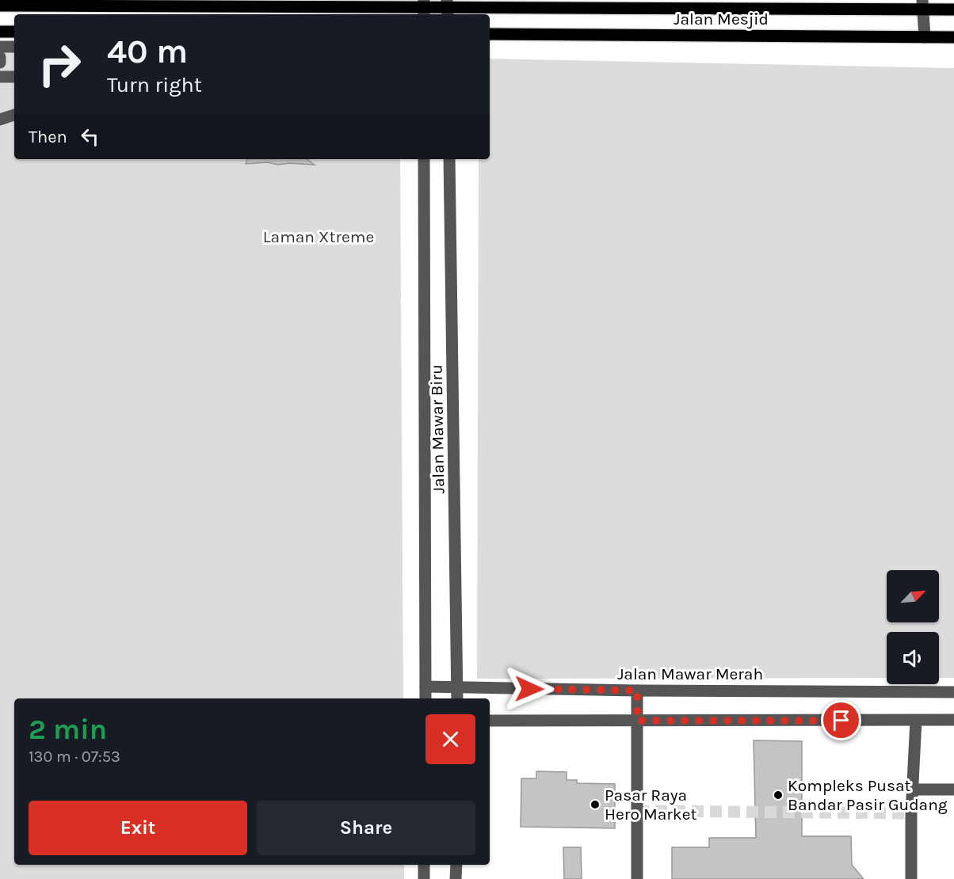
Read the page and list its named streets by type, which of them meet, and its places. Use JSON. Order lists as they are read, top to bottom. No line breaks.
{"streets":{"main road":["Jalan Mesjid"],"street":["Jalan Mawar Biru","Jalan Mawar Merah"]},"crossings":[["Jalan Mawar Biru","Jalan Mawar Merah"]],"parks":["Laman Xtreme"],"places":["Kompleks Pusat Bandar Pasir Gudang","Pasar Raya Hero Market"],"north":"top right","page":{"turn":["40 m","Turn right"],"then":"Then","heading":["2 min","130 m · 07:53"],"buttons":["Exit","Share"]}}
